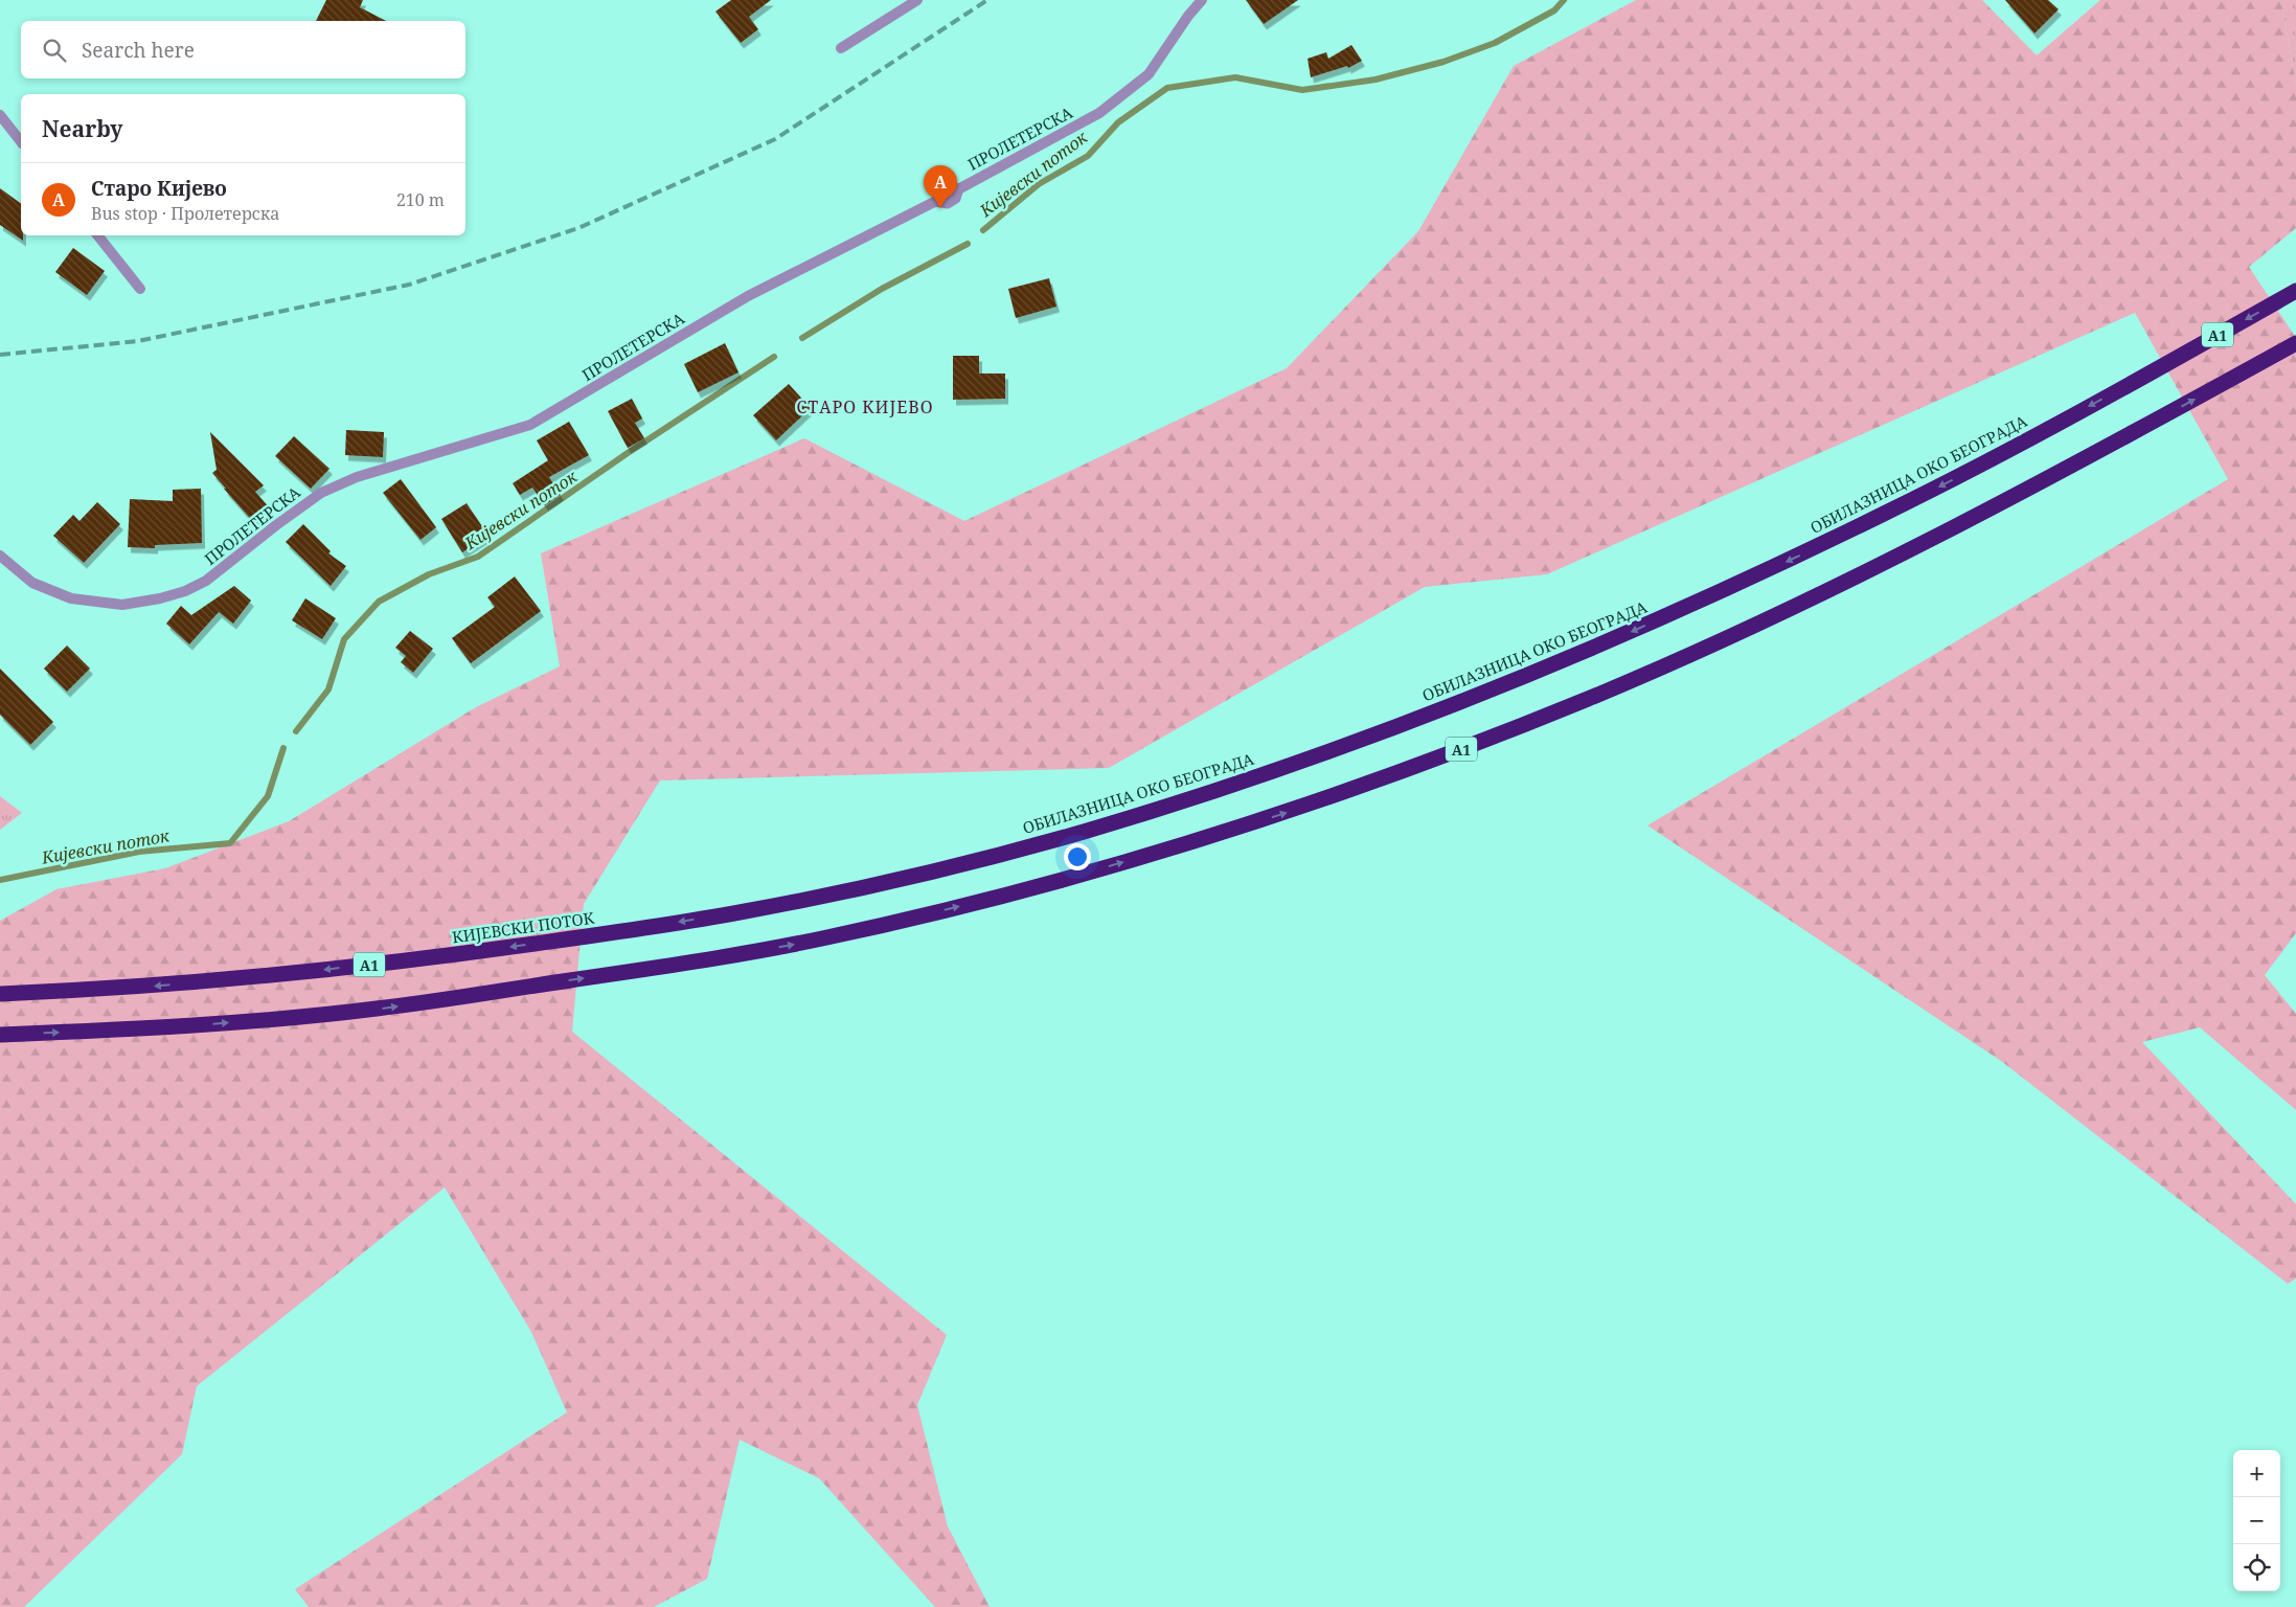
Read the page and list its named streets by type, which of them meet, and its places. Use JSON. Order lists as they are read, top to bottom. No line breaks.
{"streets":{"highway":["A1","ОБИЛАЗНИЦА ОКО БЕОГРАДА","КИЈЕВСКИ ПОТОК"],"street":["ПРОЛЕТЕРСКА"]},"crossings":[["ОБИЛАЗНИЦА ОКО БЕОГРАДА","КИЈЕВСКИ ПОТОК"]],"districts":["СТАРО КИЈЕВО"],"water":["Кијевски поток"],"page":{"search":"Search here","heading":"Nearby","list":[{"mark":"A","name":"Старо Кијево","note":"Bus stop · Пролетерска","value":"210 m"}],"pins":"A","map_buttons":["+","−"]}}
